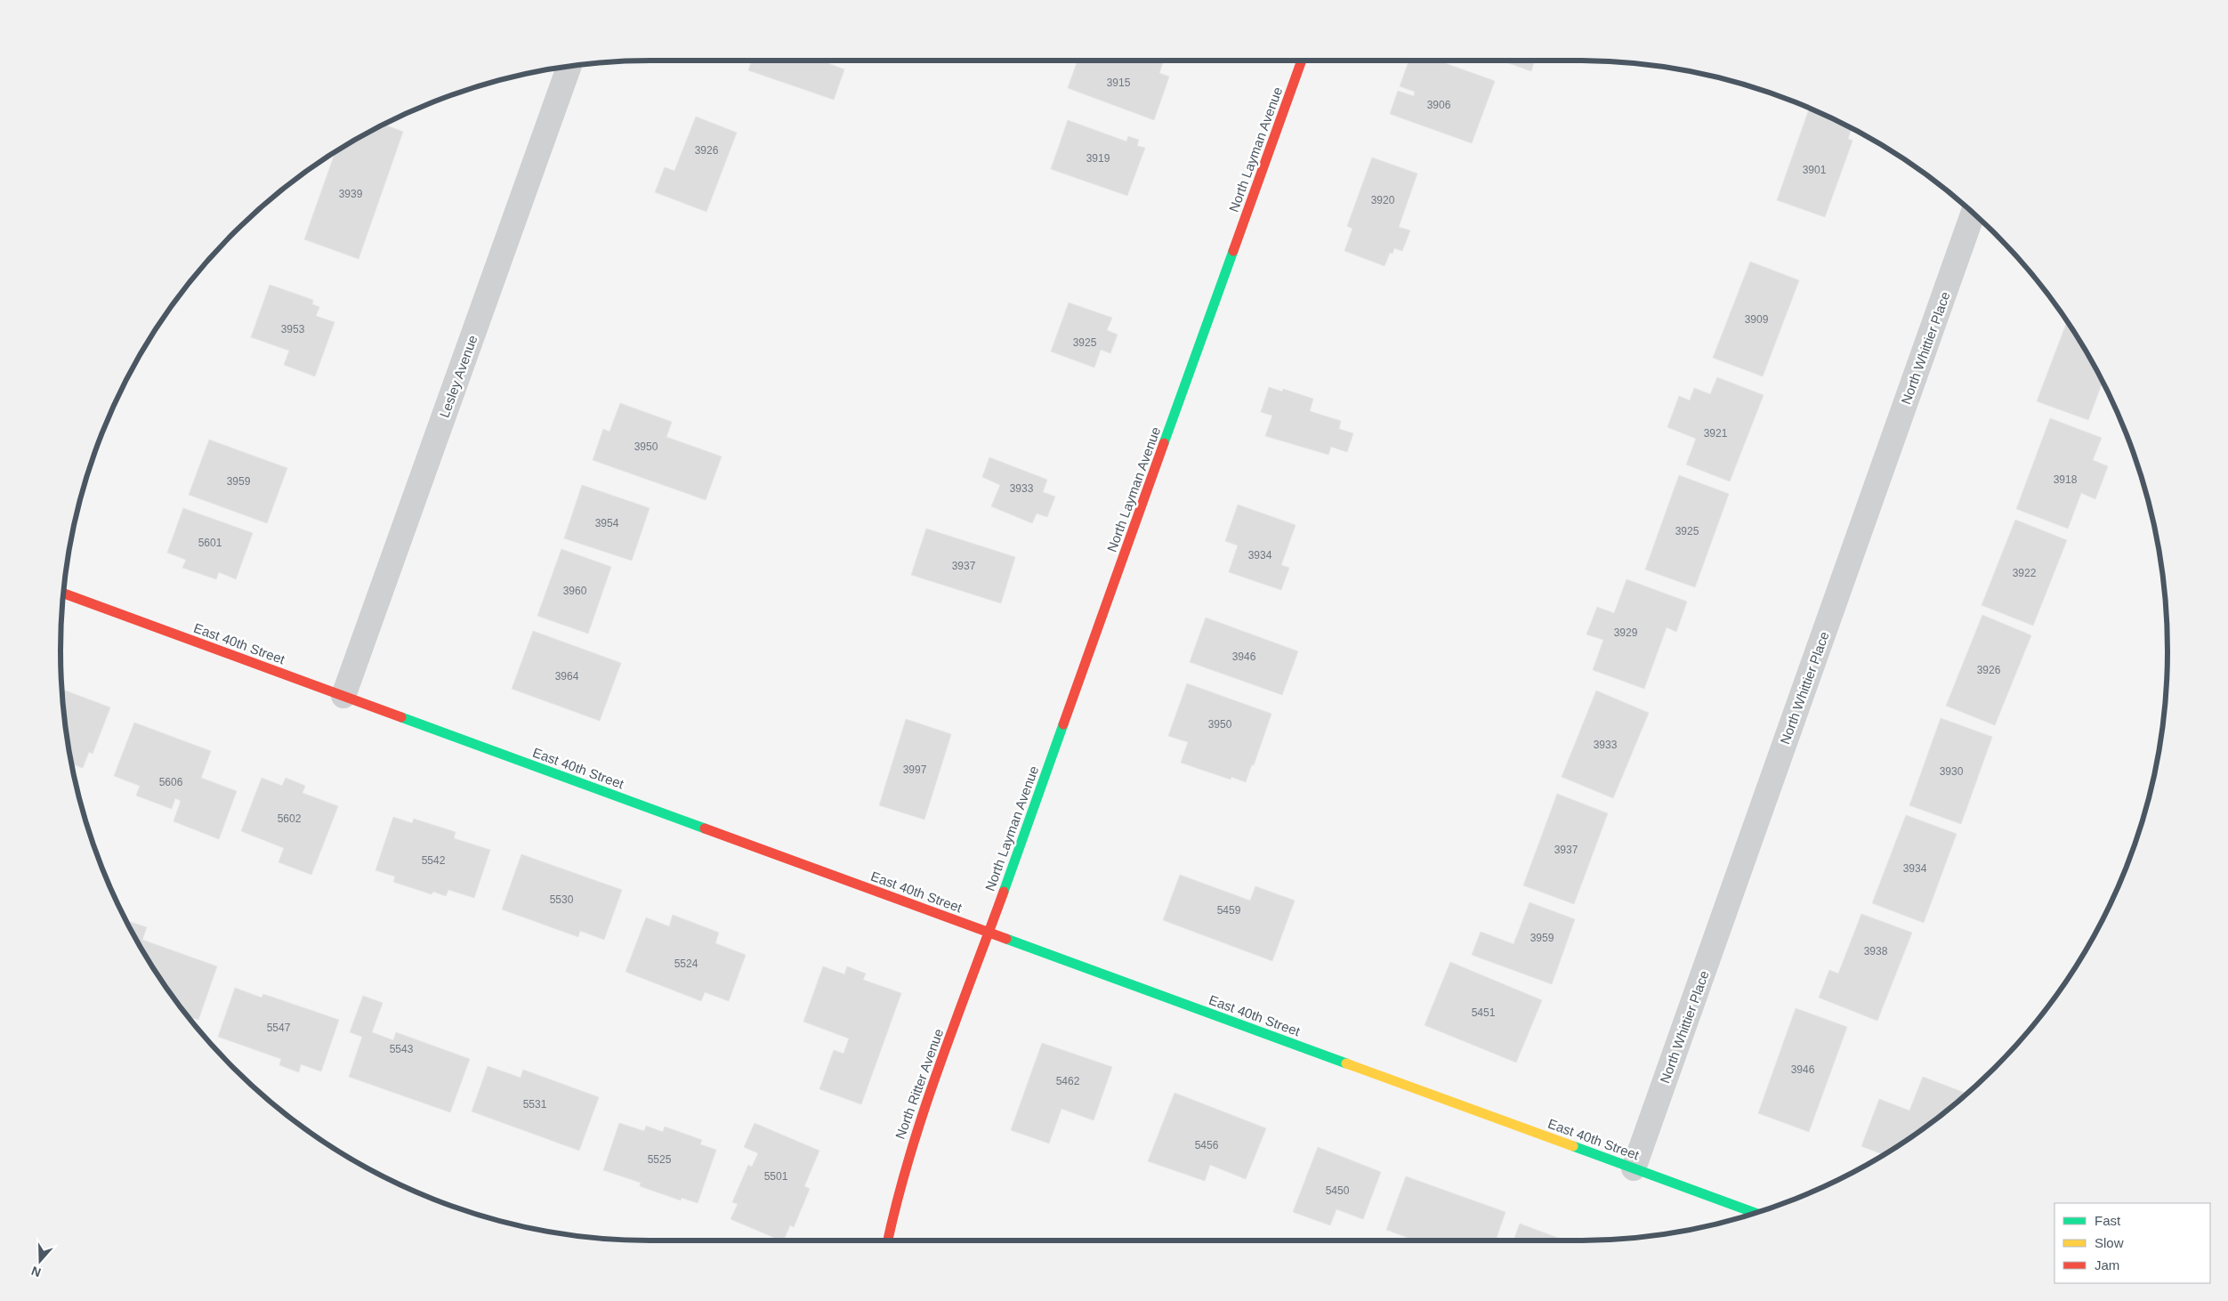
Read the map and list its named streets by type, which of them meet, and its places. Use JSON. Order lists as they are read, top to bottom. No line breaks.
{"streets":{"street":["North Layman Avenue","North Whittier Place","Lesley Avenue","East 40th Street","North Ritter Avenue"]},"crossings":[["North Layman Avenue","East 40th Street"],["North Layman Avenue","North Ritter Avenue"],["North Whittier Place","East 40th Street"],["Lesley Avenue","East 40th Street"],["East 40th Street","North Ritter Avenue"]],"house_numbers":["3915","3906","3926","3919","3901","3939","3920","3909","3953","3925","3921","3950","3918","3959","3933","3954","3925","5601","3934","3937","3922","3960","3929","3946","3926","3964","3950","3933","3997","3930","5606","5602","3937","5542","3934","5530","5459","3959","3938","5524","5451","5547","5543","3946","5462","5531","5456","5525","5501","5450"],"legend":["Fast","Slow","Jam"],"north":"bottom"}
